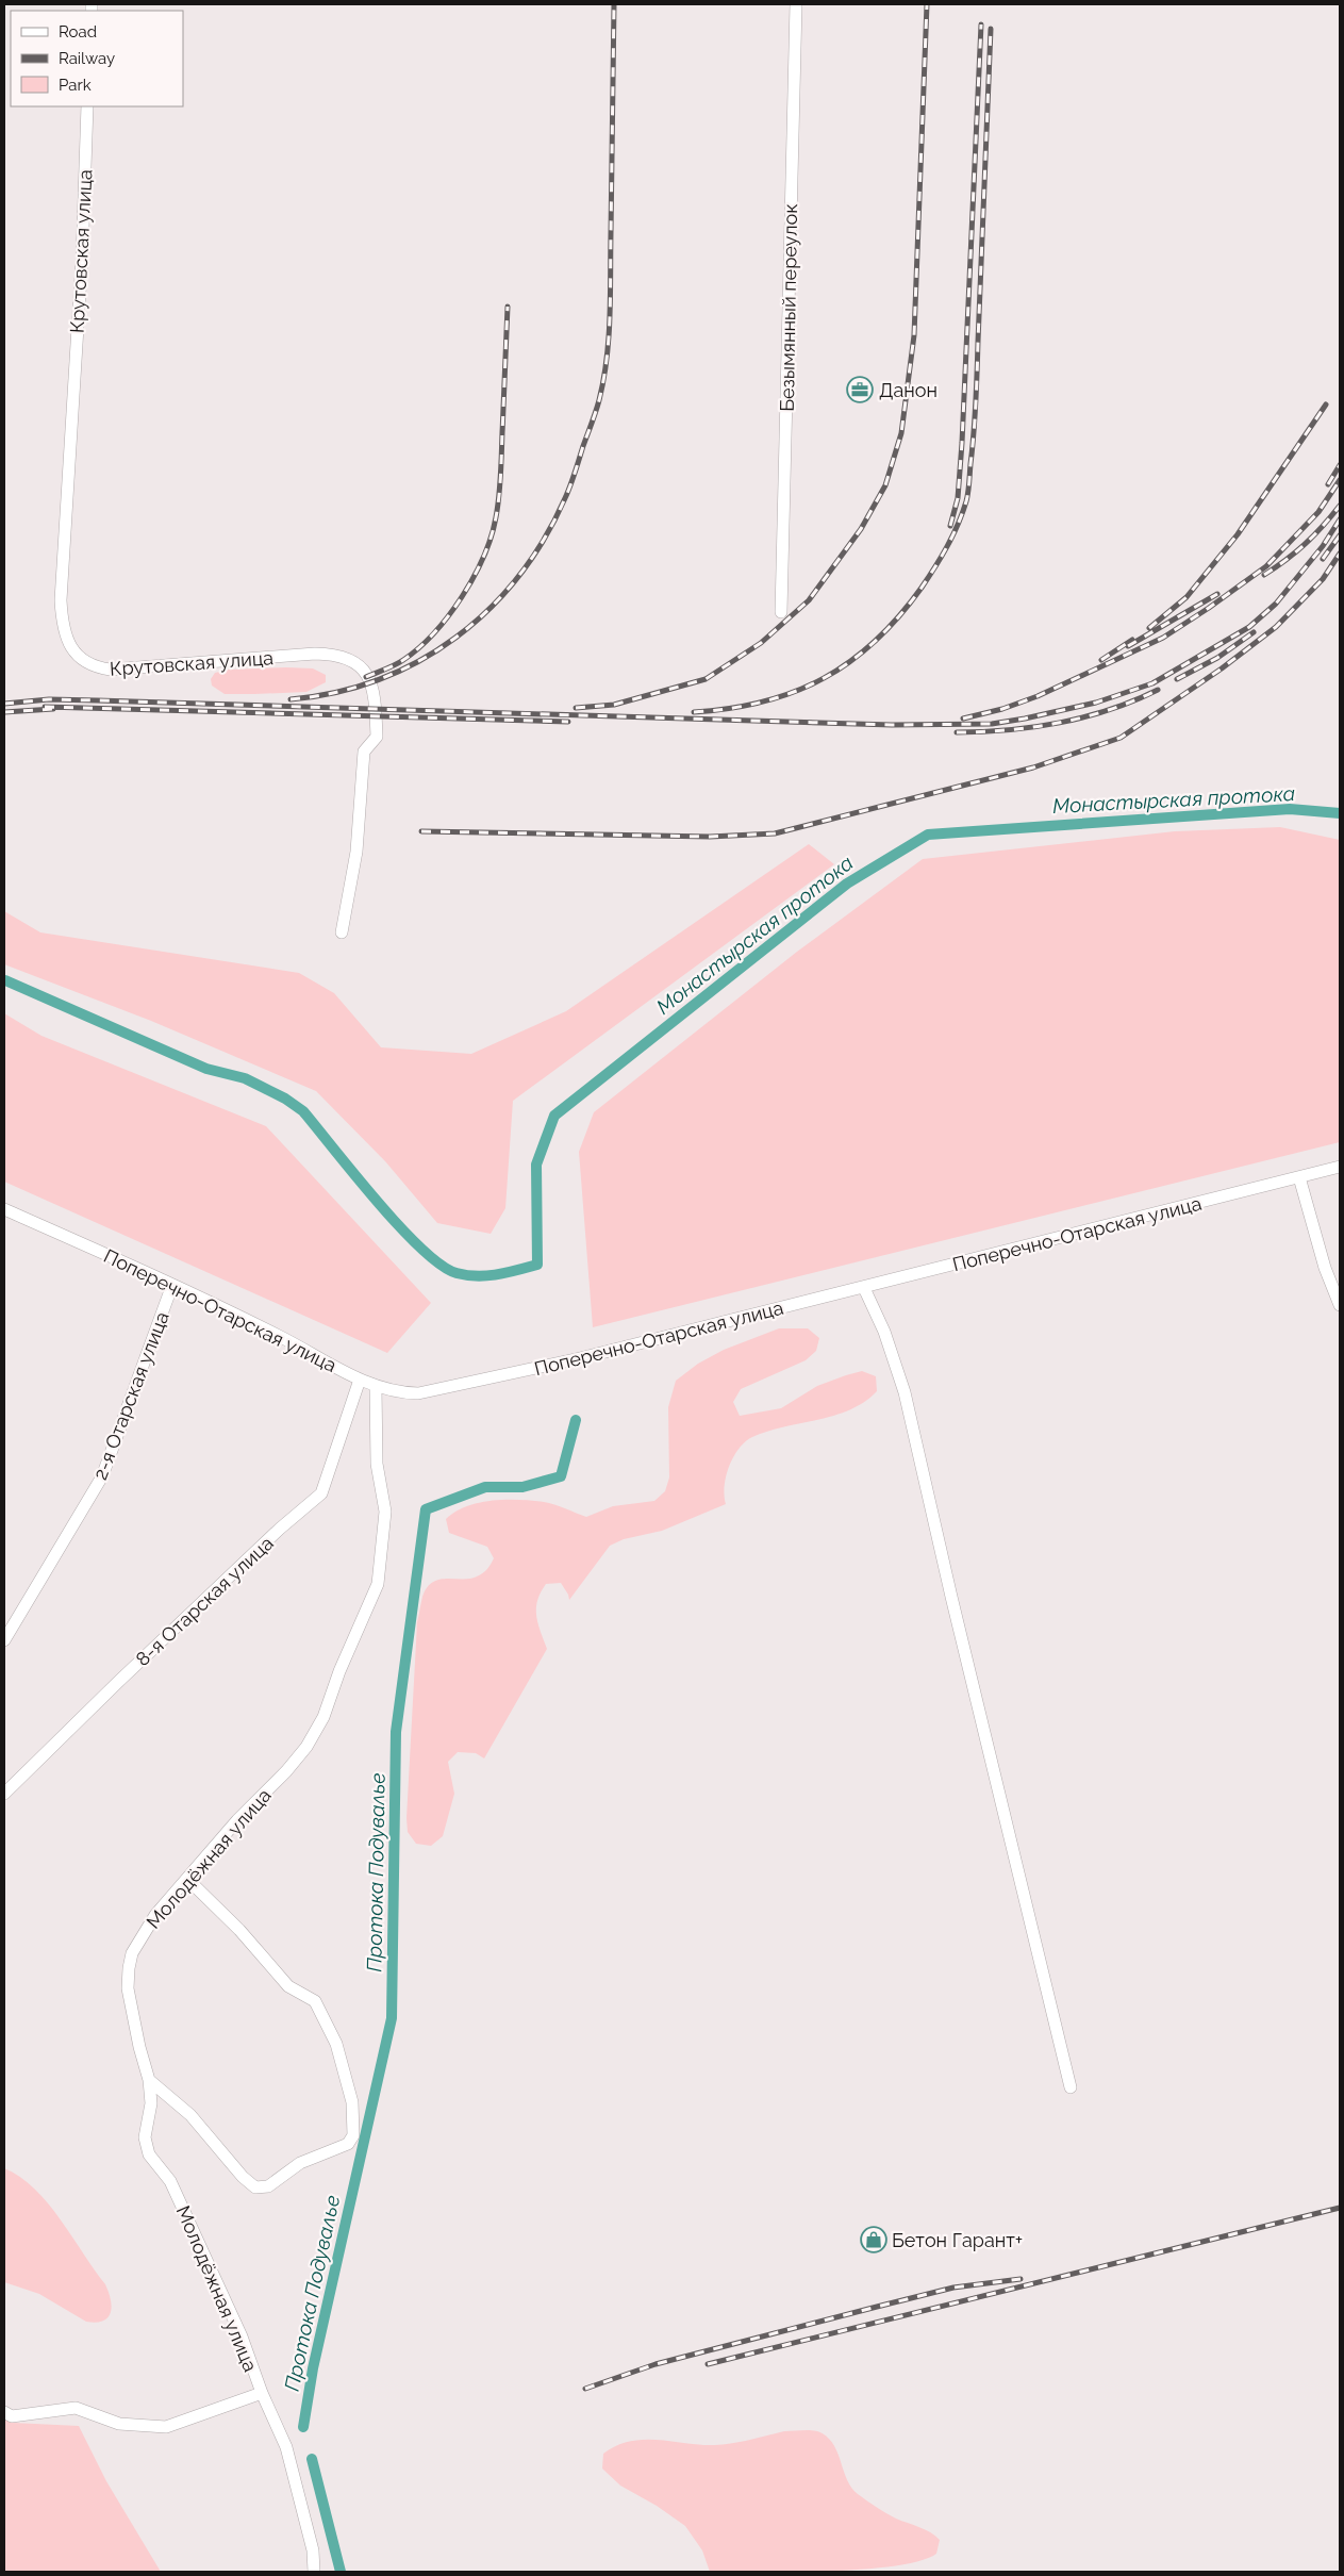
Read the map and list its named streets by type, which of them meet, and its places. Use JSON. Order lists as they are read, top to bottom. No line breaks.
{"streets":{"street":["Крутовская улица","Безымянный переулок","Поперечно-Отарская улица","2-я Отарская улица","8-я Отарская улица","Молодёжная улица"]},"crossings":[["Поперечно-Отарская улица","2-я Отарская улица"],["Поперечно-Отарская улица","8-я Отарская улица"],["Поперечно-Отарская улица","Молодёжная улица"]],"water":["Монастырская протока","Протока Подувалье"],"places":{"office":["Данон"],"shop":["Бетон Гарант+"]},"legend":["Road","Railway","Park"]}
